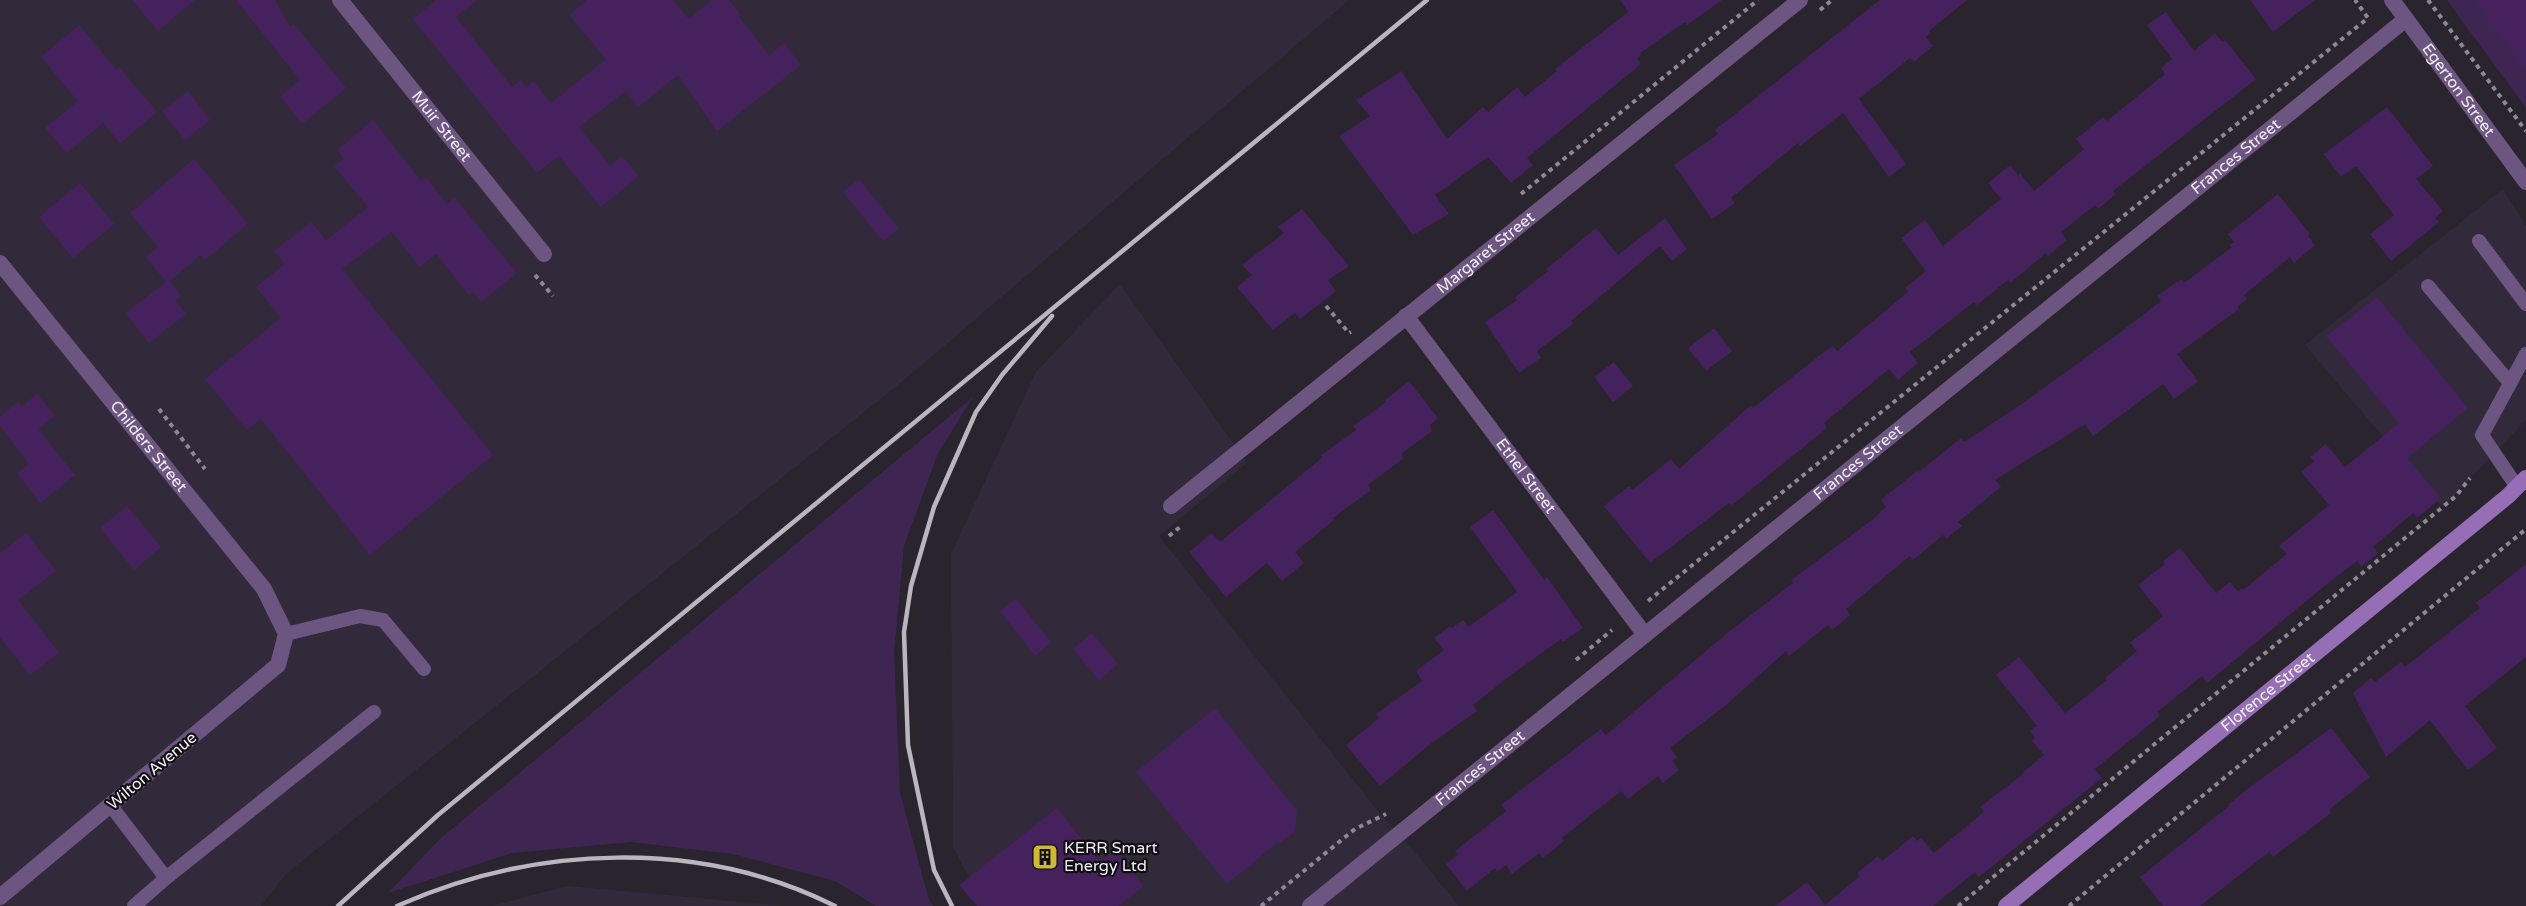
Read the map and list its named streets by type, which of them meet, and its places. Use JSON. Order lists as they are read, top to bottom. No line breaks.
{"streets":{"main road":["Florence Street"],"street":["Egerton Street","Muir Street","Frances Street","Margaret Street","Childers Street","Ethel Street","Wilton Avenue"]},"crossings":[["Egerton Street","Frances Street"],["Frances Street","Ethel Street"],["Margaret Street","Ethel Street"],["Childers Street","Wilton Avenue"]],"places":{"building":["KERR Smart Energy Ltd"]}}
